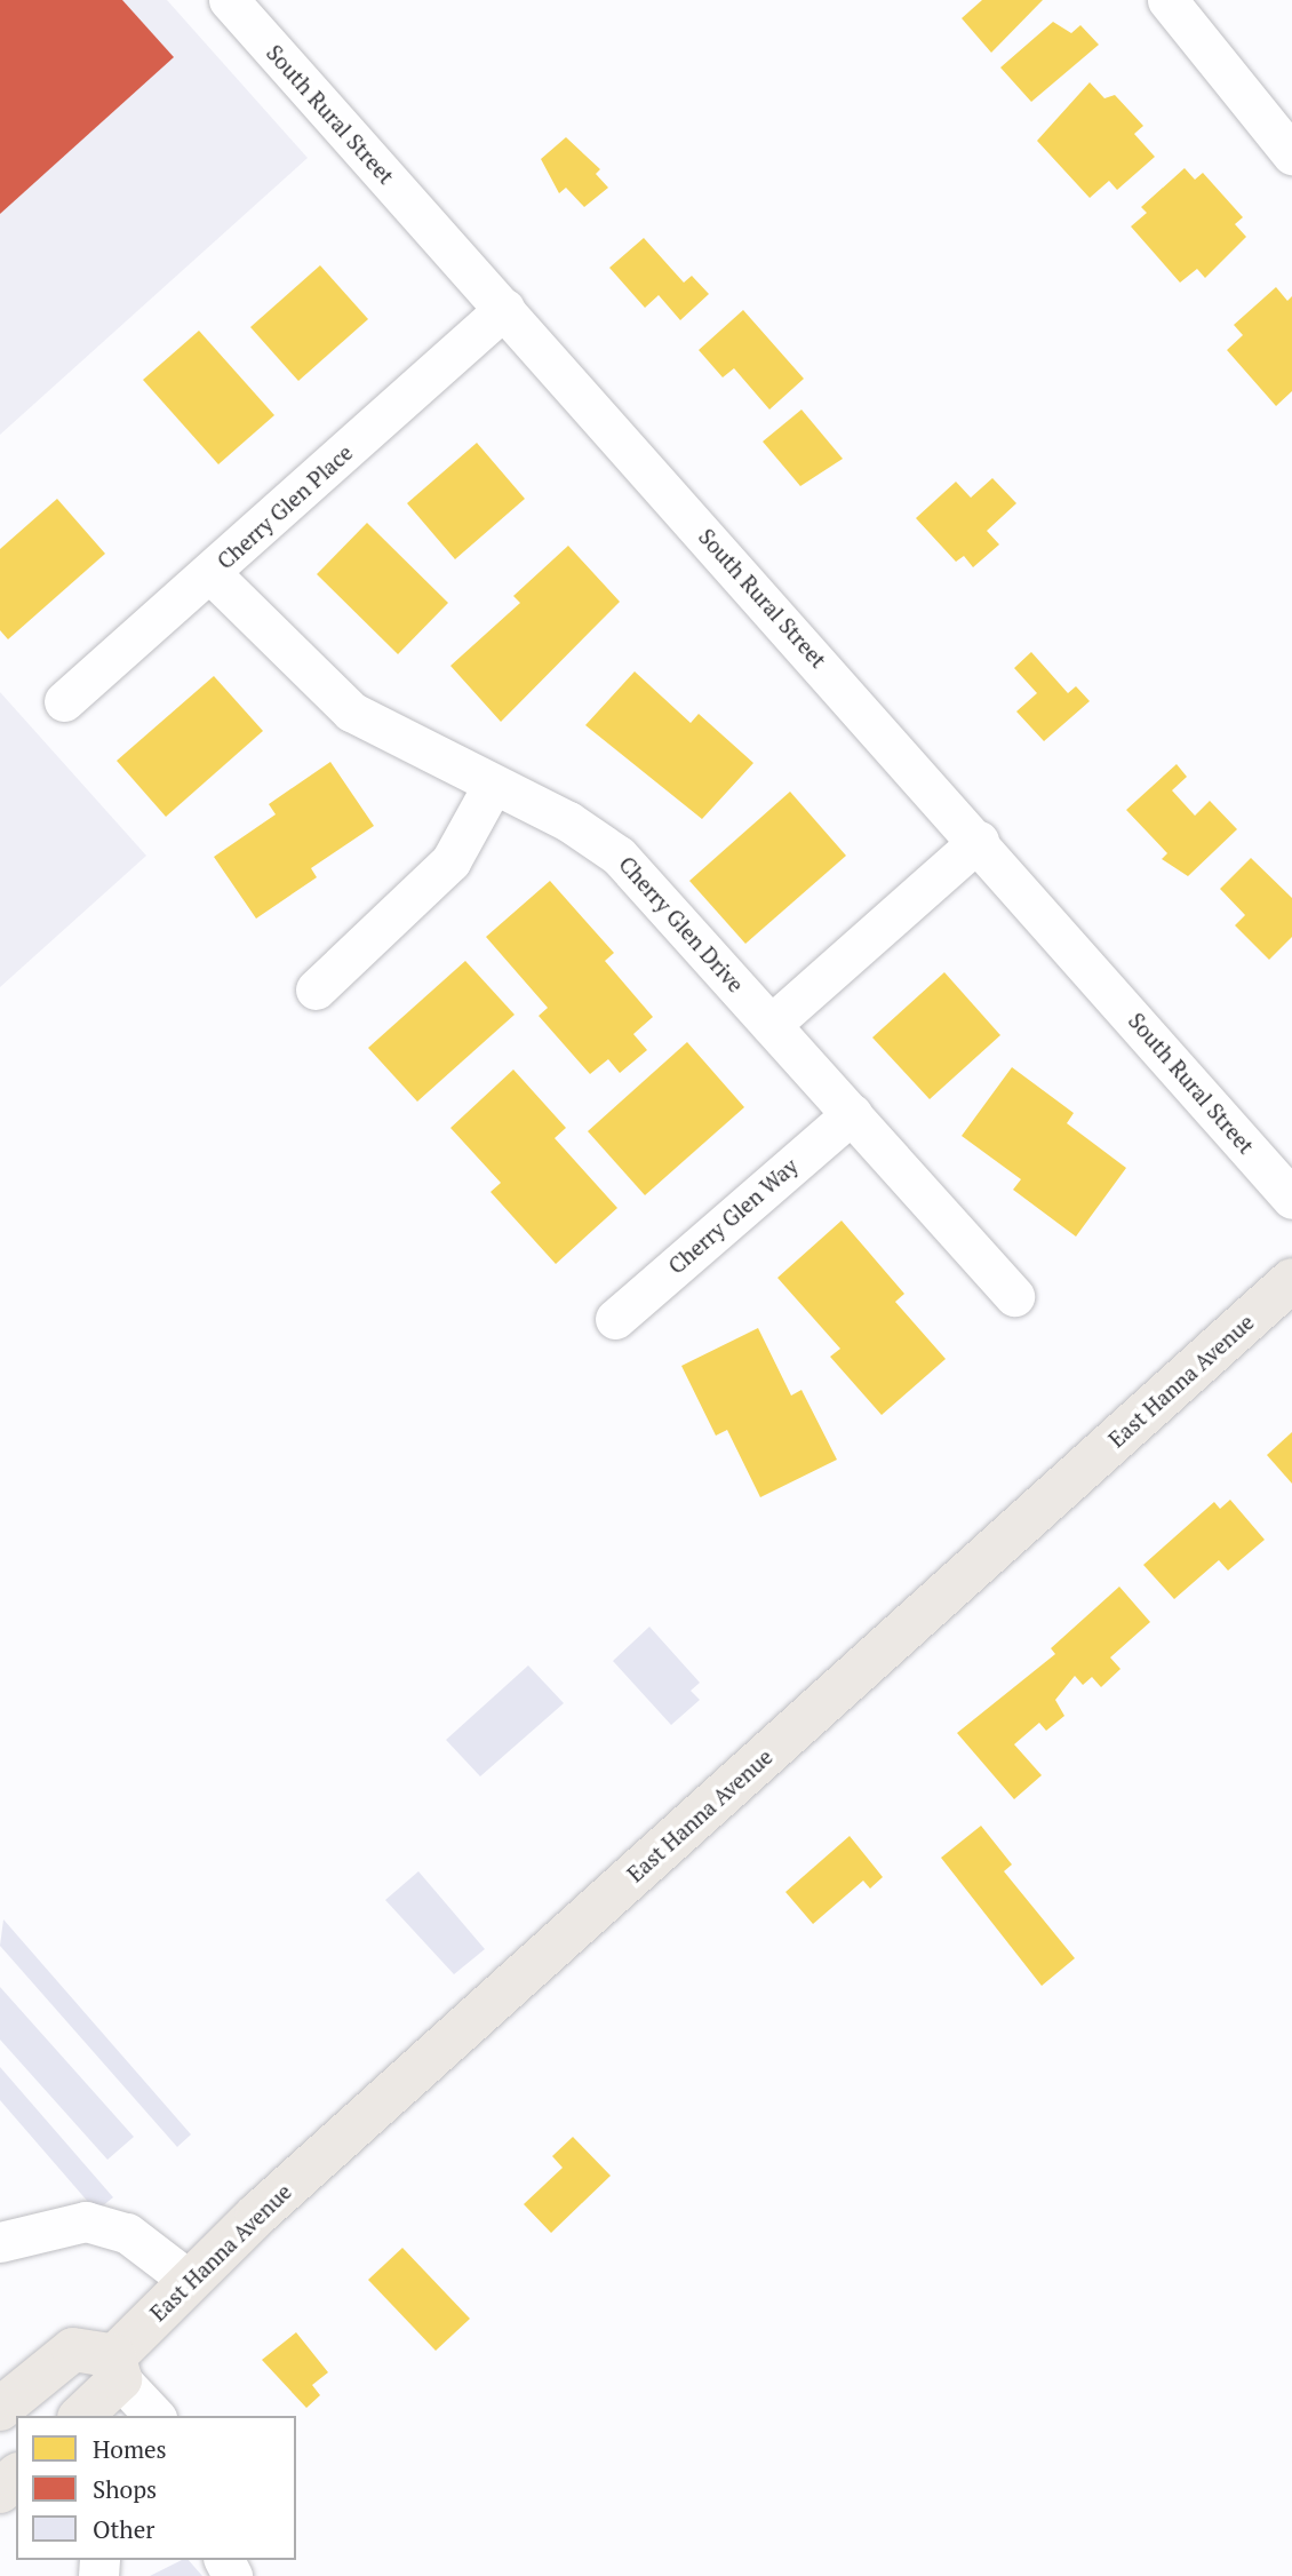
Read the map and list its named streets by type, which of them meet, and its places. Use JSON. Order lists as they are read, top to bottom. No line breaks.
{"streets":{"main road":["East Hanna Avenue"],"street":["South Rural Street","Cherry Glen Place","Cherry Glen Drive","Cherry Glen Way"]},"crossings":[["South Rural Street","Cherry Glen Place"],["Cherry Glen Place","Cherry Glen Drive"],["Cherry Glen Drive","Cherry Glen Way"]],"legend":["Homes","Shops","Other"]}
